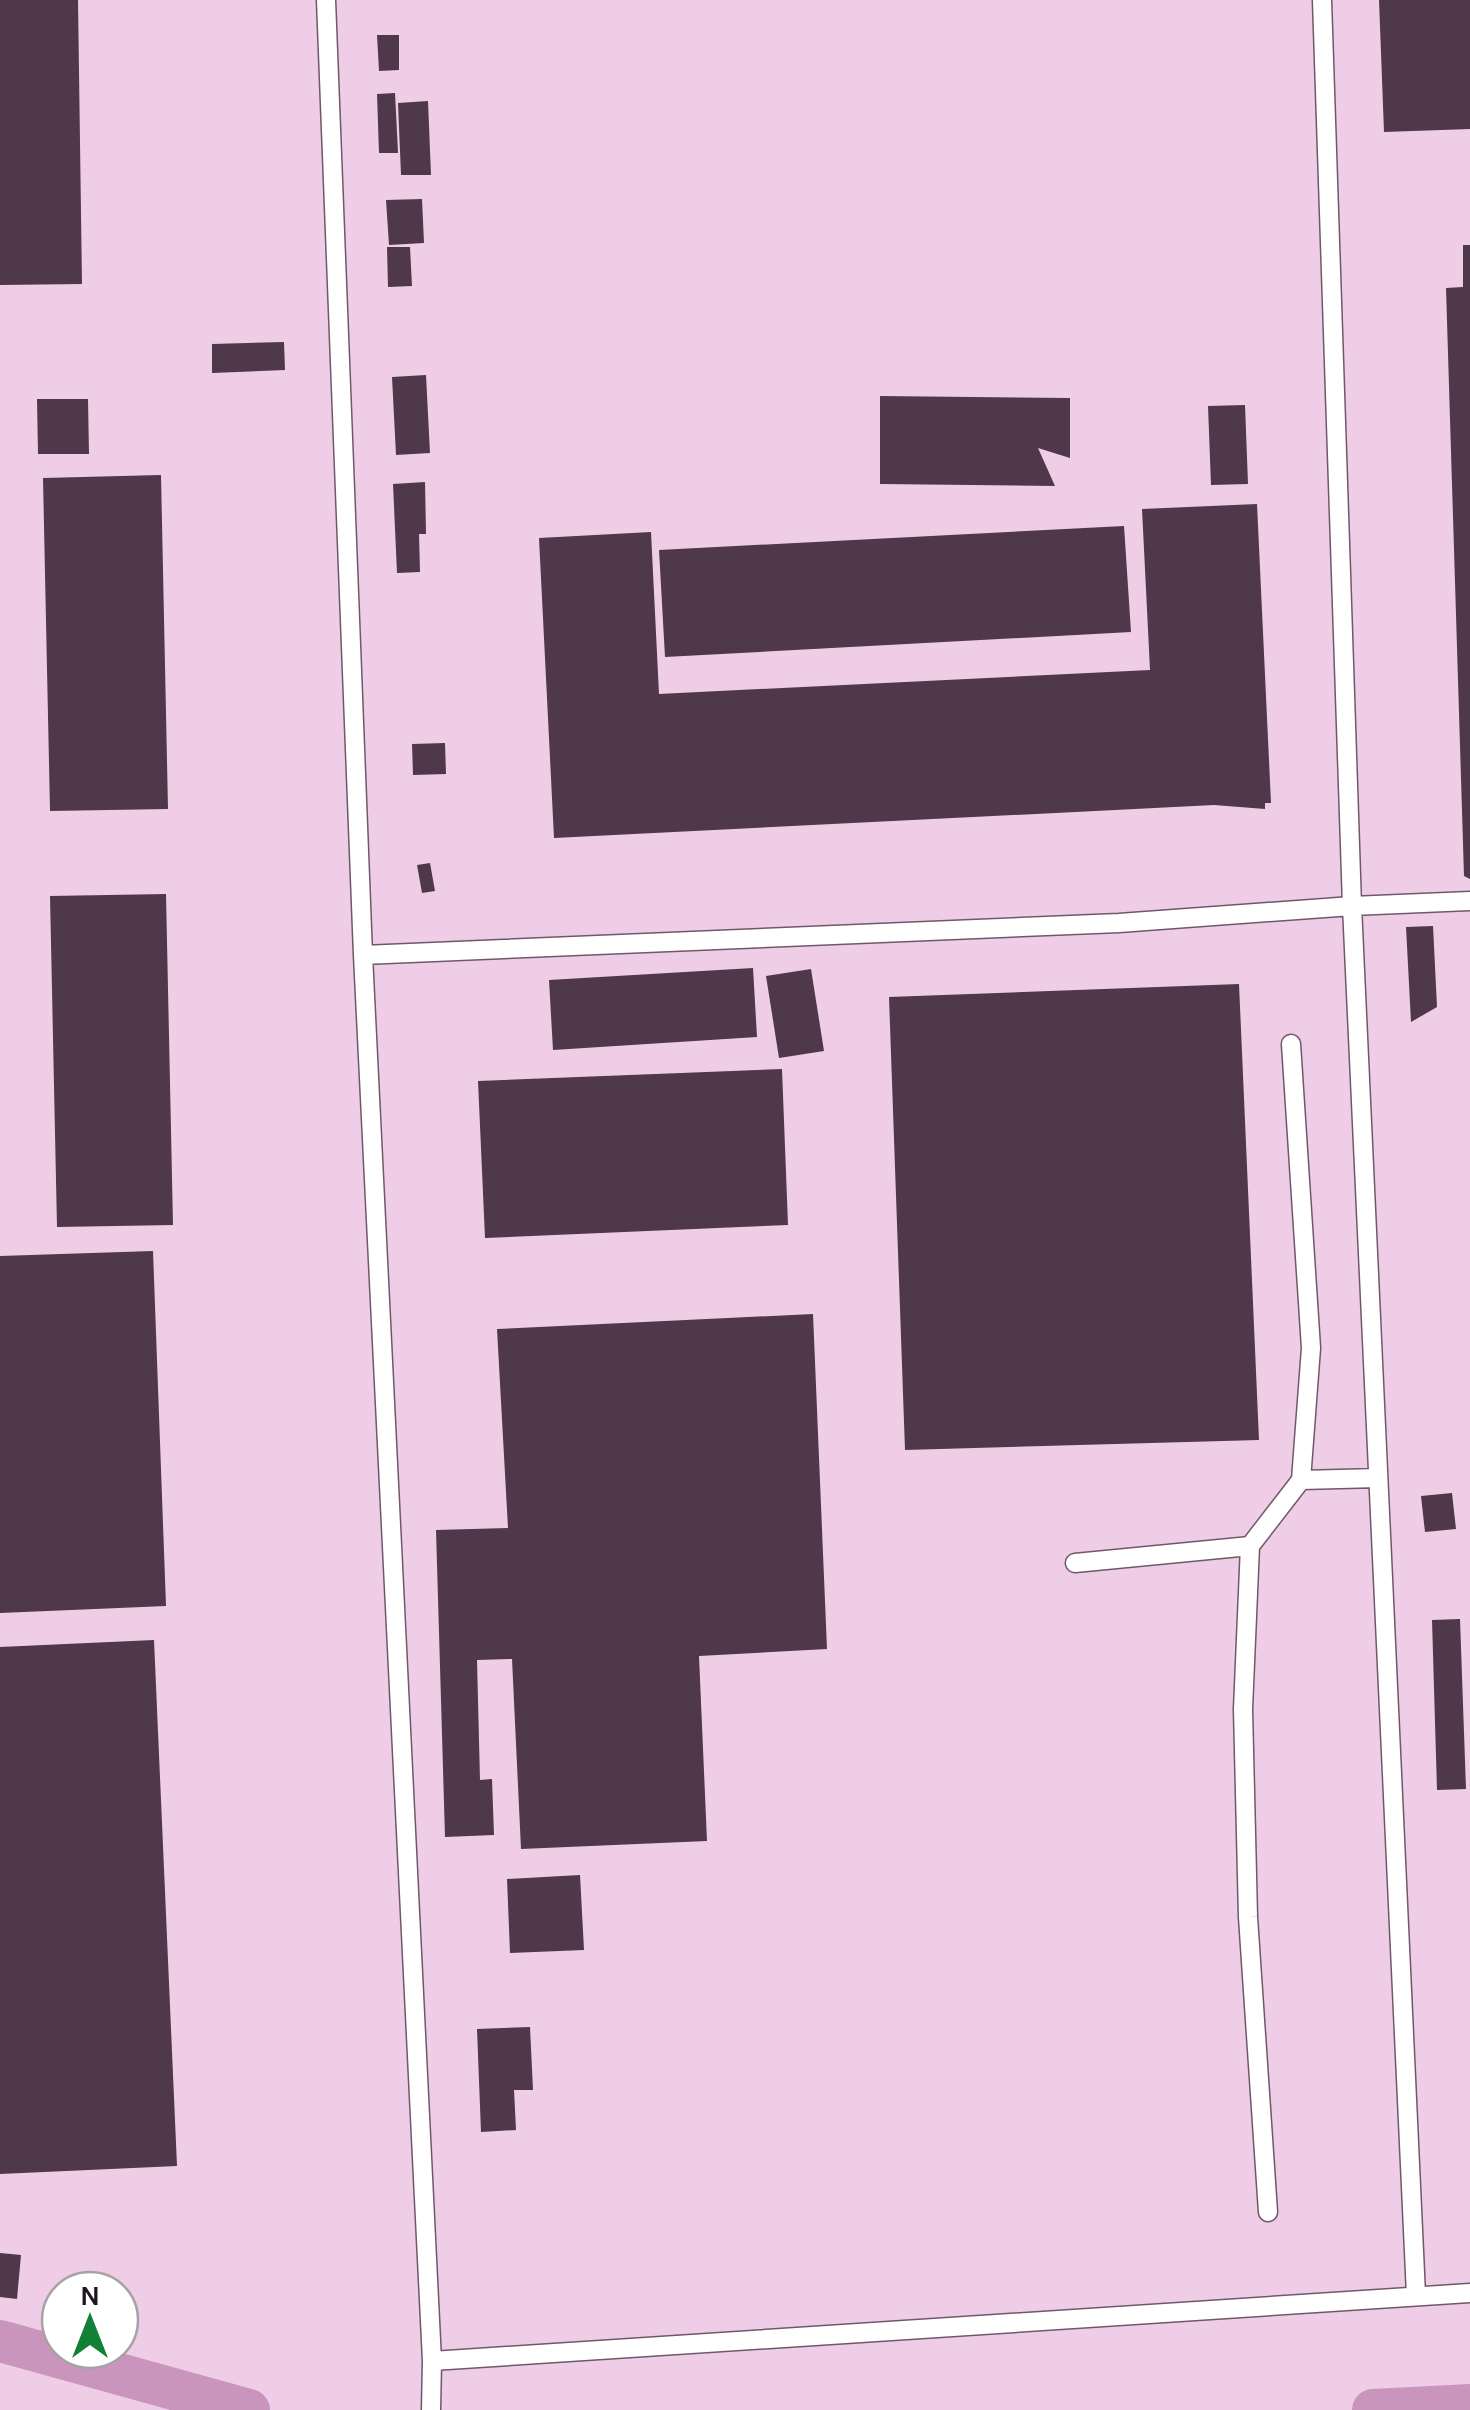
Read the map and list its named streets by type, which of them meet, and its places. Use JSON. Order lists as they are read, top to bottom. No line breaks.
{"north":"top"}
